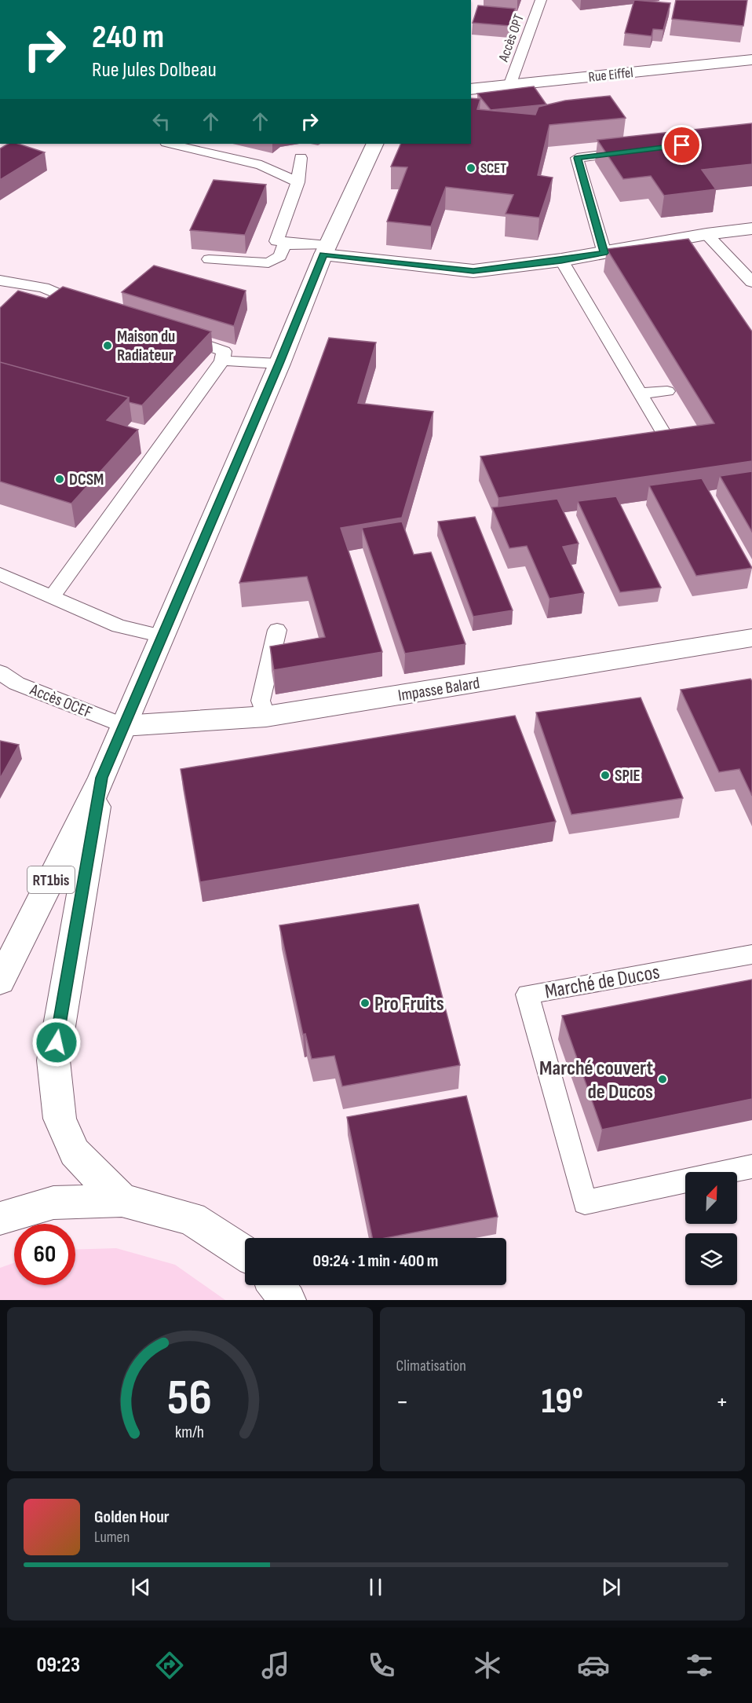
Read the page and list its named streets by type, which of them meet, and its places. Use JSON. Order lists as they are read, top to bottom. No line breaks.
{"streets":{"main road":["Rue Eiffel","Impasse Balard","RT1bis"],"lane":["Accès OPT","Accès OCEF","Marché de Ducos"]},"crossings":[["Accès OPT","Rue Eiffel"],["Impasse Balard","Accès OCEF"],["Impasse Balard","RT1bis"],["Accès OCEF","RT1bis"]],"places":["SCET","Maison du Radiateur","DCSM","SPIE","Pro Fruits","Marché couvert de Ducos"],"north":"top right","page":{"turn":["240 m","Rue Jules Dolbeau"],"limit":"60","trip":"09:24 · 1 min · 400 m","tile":"Climatisation","heat":["−","19°","+"],"song":["Golden Hour","Lumen"],"tabs":"09:23","gauge":["56","km/h"]}}
